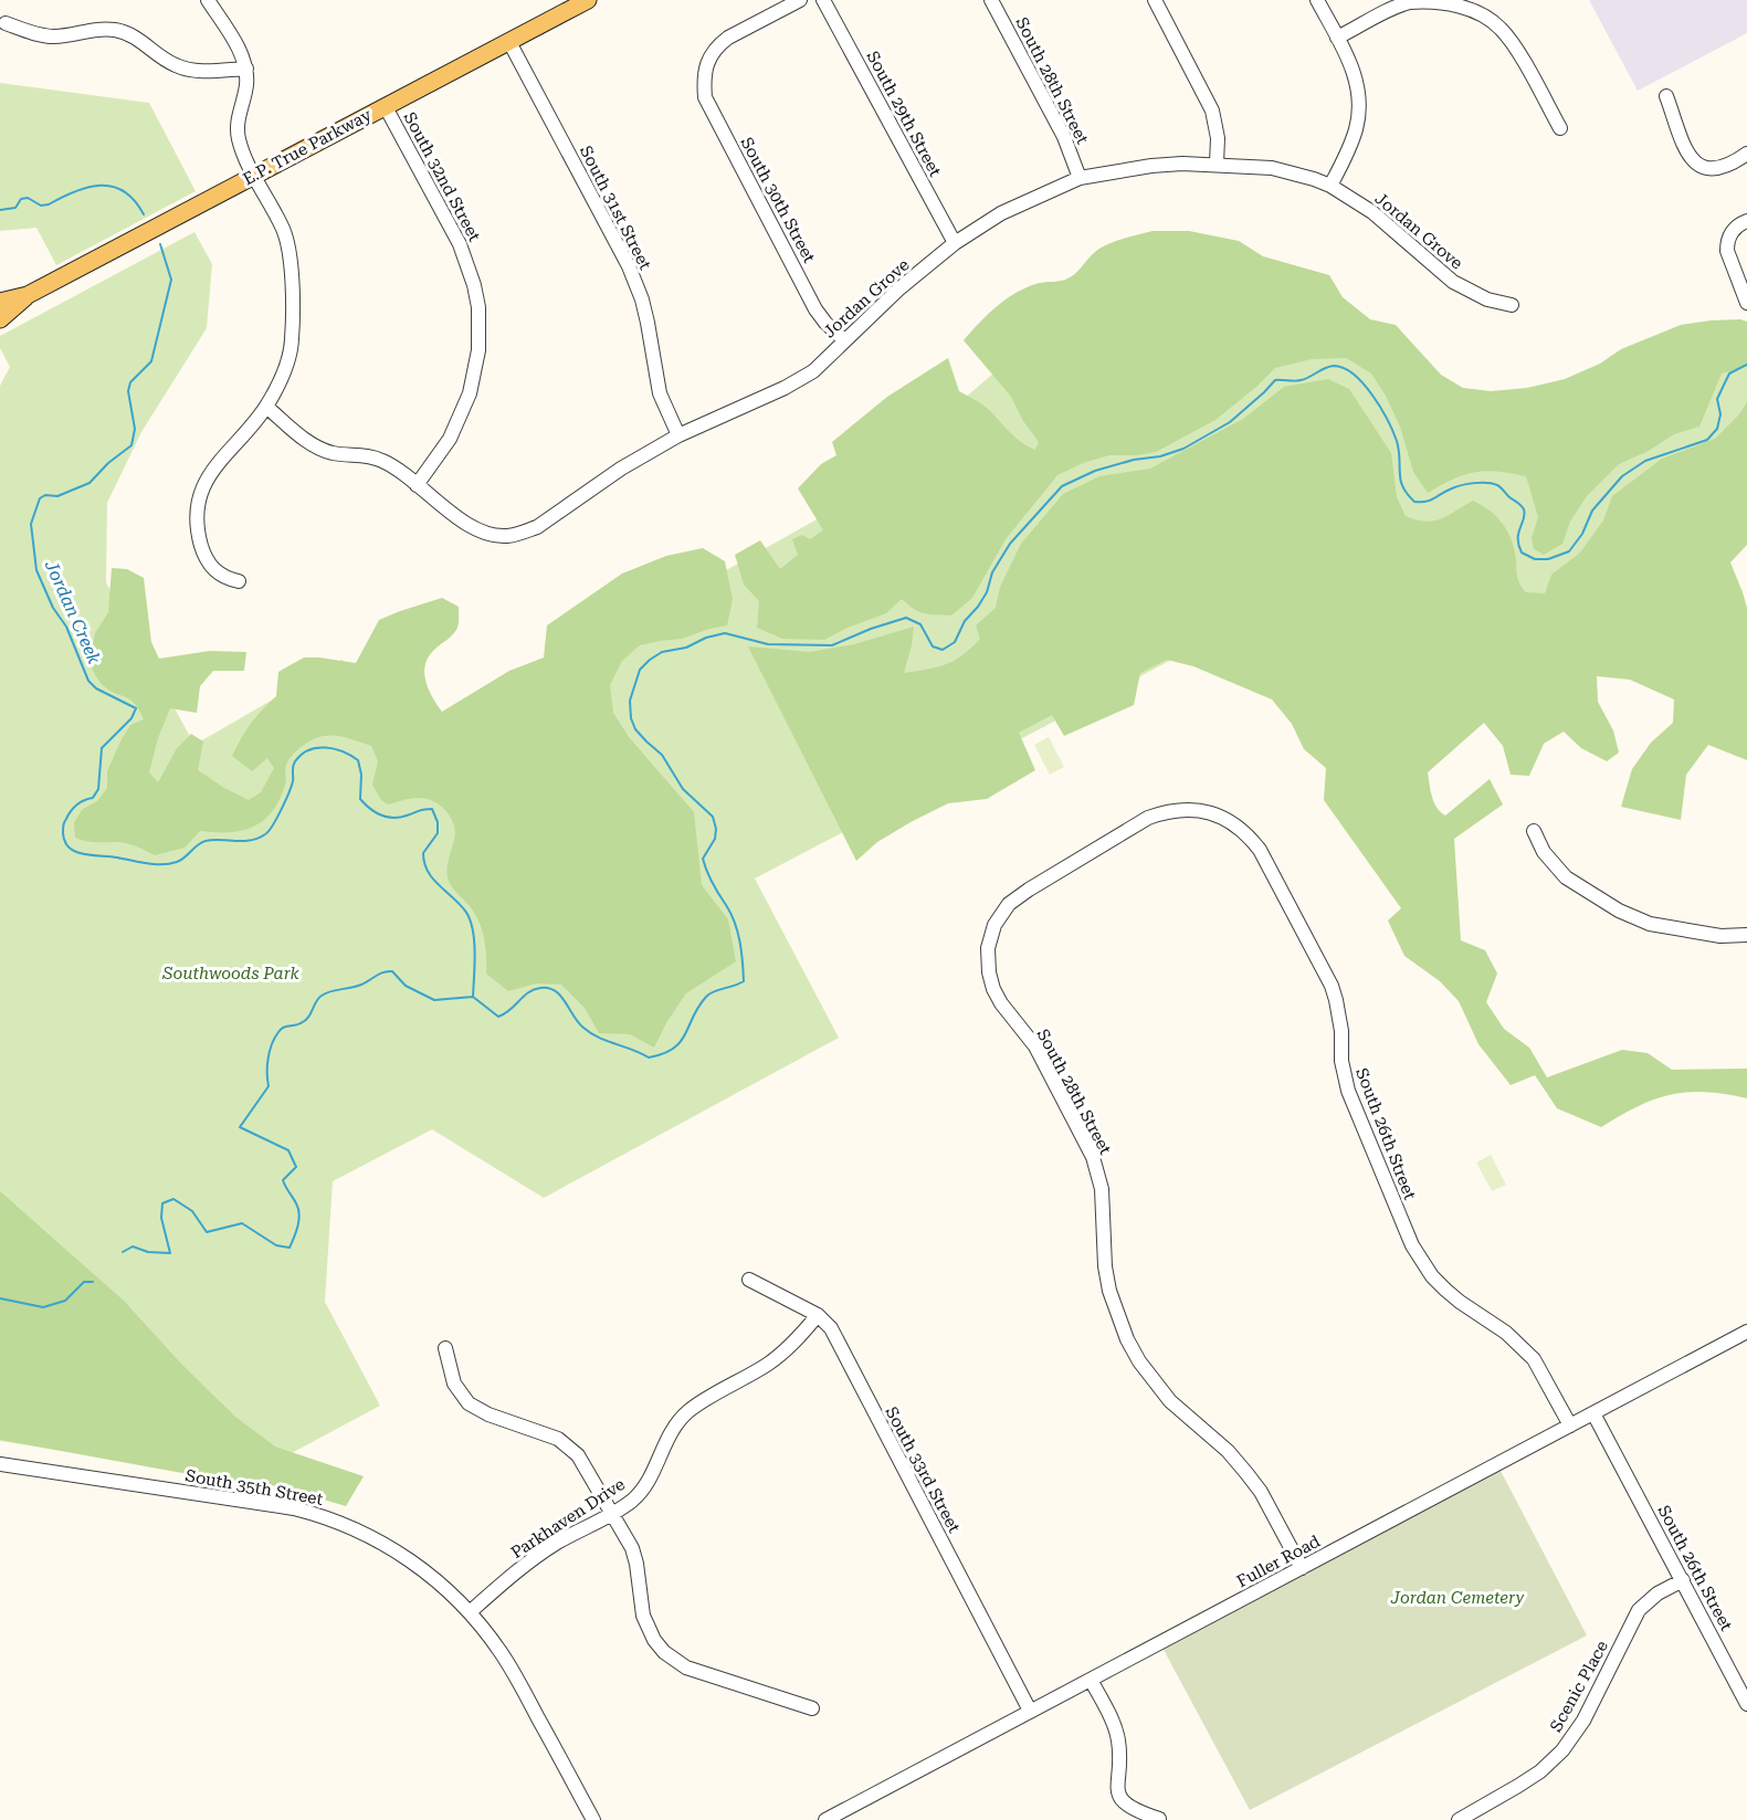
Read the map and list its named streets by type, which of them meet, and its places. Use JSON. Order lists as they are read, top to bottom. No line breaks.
{"streets":{"main road":["E.P. True Parkway"],"street":["South 28th Street","South 29th Street","South 32nd Street","South 30th Street","South 31st Street","Jordan Grove","South 26th Street","South 33rd Street","South 35th Street","Parkhaven Drive","Fuller Road","Scenic Place"]},"crossings":[["South 28th Street","Jordan Grove"],["South 28th Street","South 26th Street"],["South 28th Street","Fuller Road"],["South 29th Street","Jordan Grove"],["E.P. True Parkway","South 32nd Street"],["E.P. True Parkway","South 31st Street"],["South 32nd Street","Jordan Grove"],["South 30th Street","Jordan Grove"],["South 31st Street","Jordan Grove"],["South 26th Street","Fuller Road"],["South 26th Street","Scenic Place"],["South 33rd Street","Parkhaven Drive"],["South 33rd Street","Fuller Road"],["South 35th Street","Parkhaven Drive"]],"water":["Jordan Creek"],"parks":["Southwoods Park","Jordan Cemetery"]}
